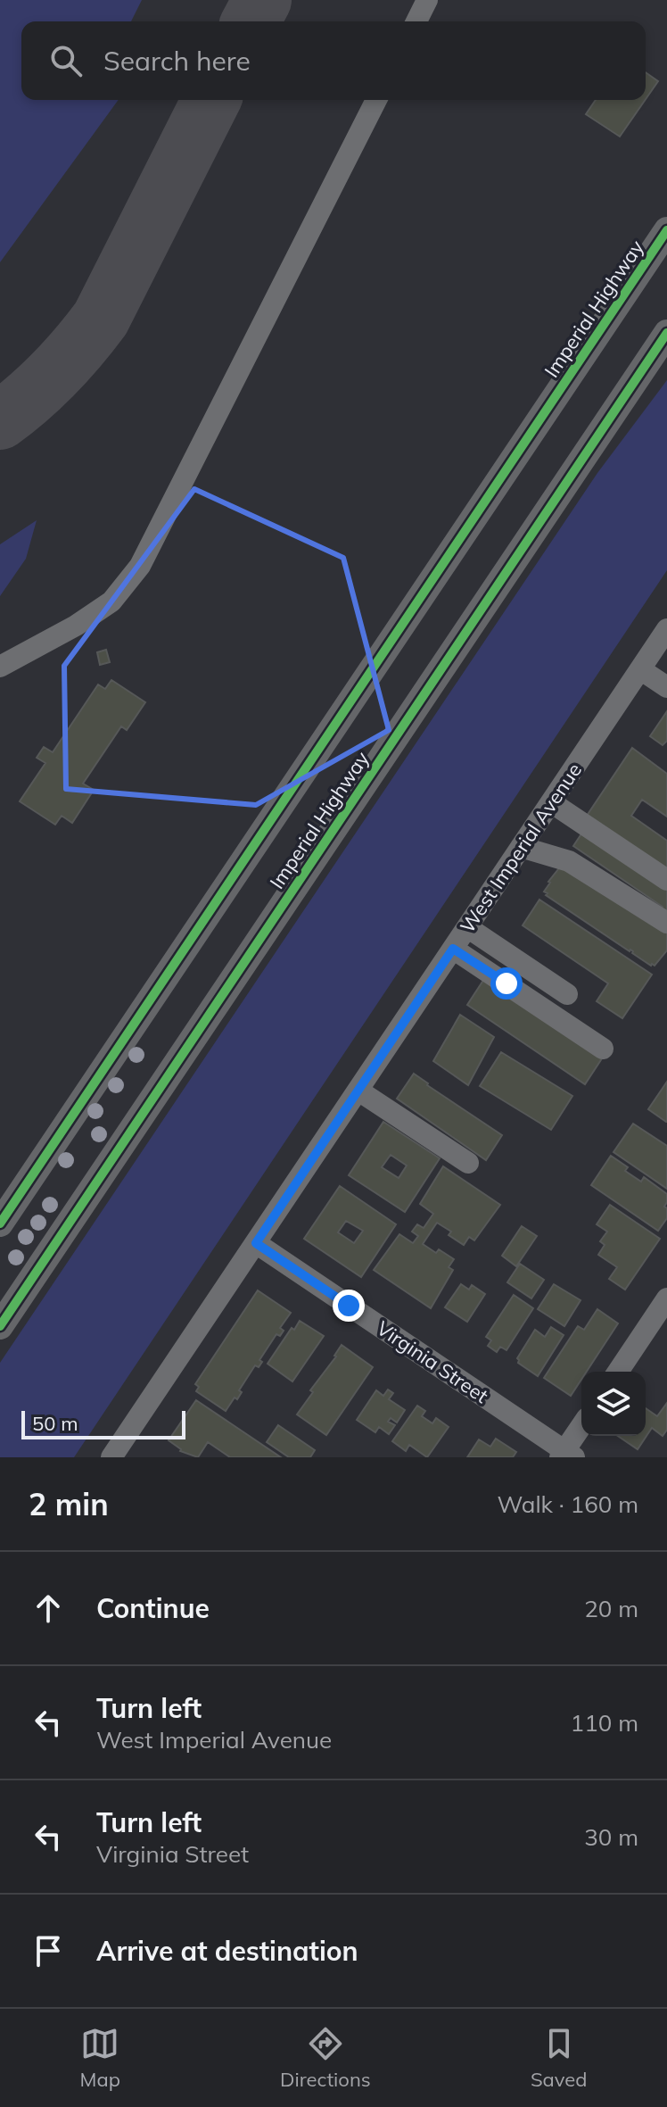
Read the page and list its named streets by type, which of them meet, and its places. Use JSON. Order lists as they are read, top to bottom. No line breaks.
{"streets":{"main road":["Imperial Highway"],"street":["West Imperial Avenue","Virginia Street"]},"crossings":[["West Imperial Avenue","Virginia Street"]],"scale_bar":"50 m","page":{"search":"Search here","scale":"50 m","heading":["2 min","Walk · 160 m"],"list":[["Continue","20 m"],["Turn left","West Imperial Avenue","110 m"],["Turn left","Virginia Street","30 m"],"Arrive at destination"],"nav":["Map","Directions","Saved"]}}
